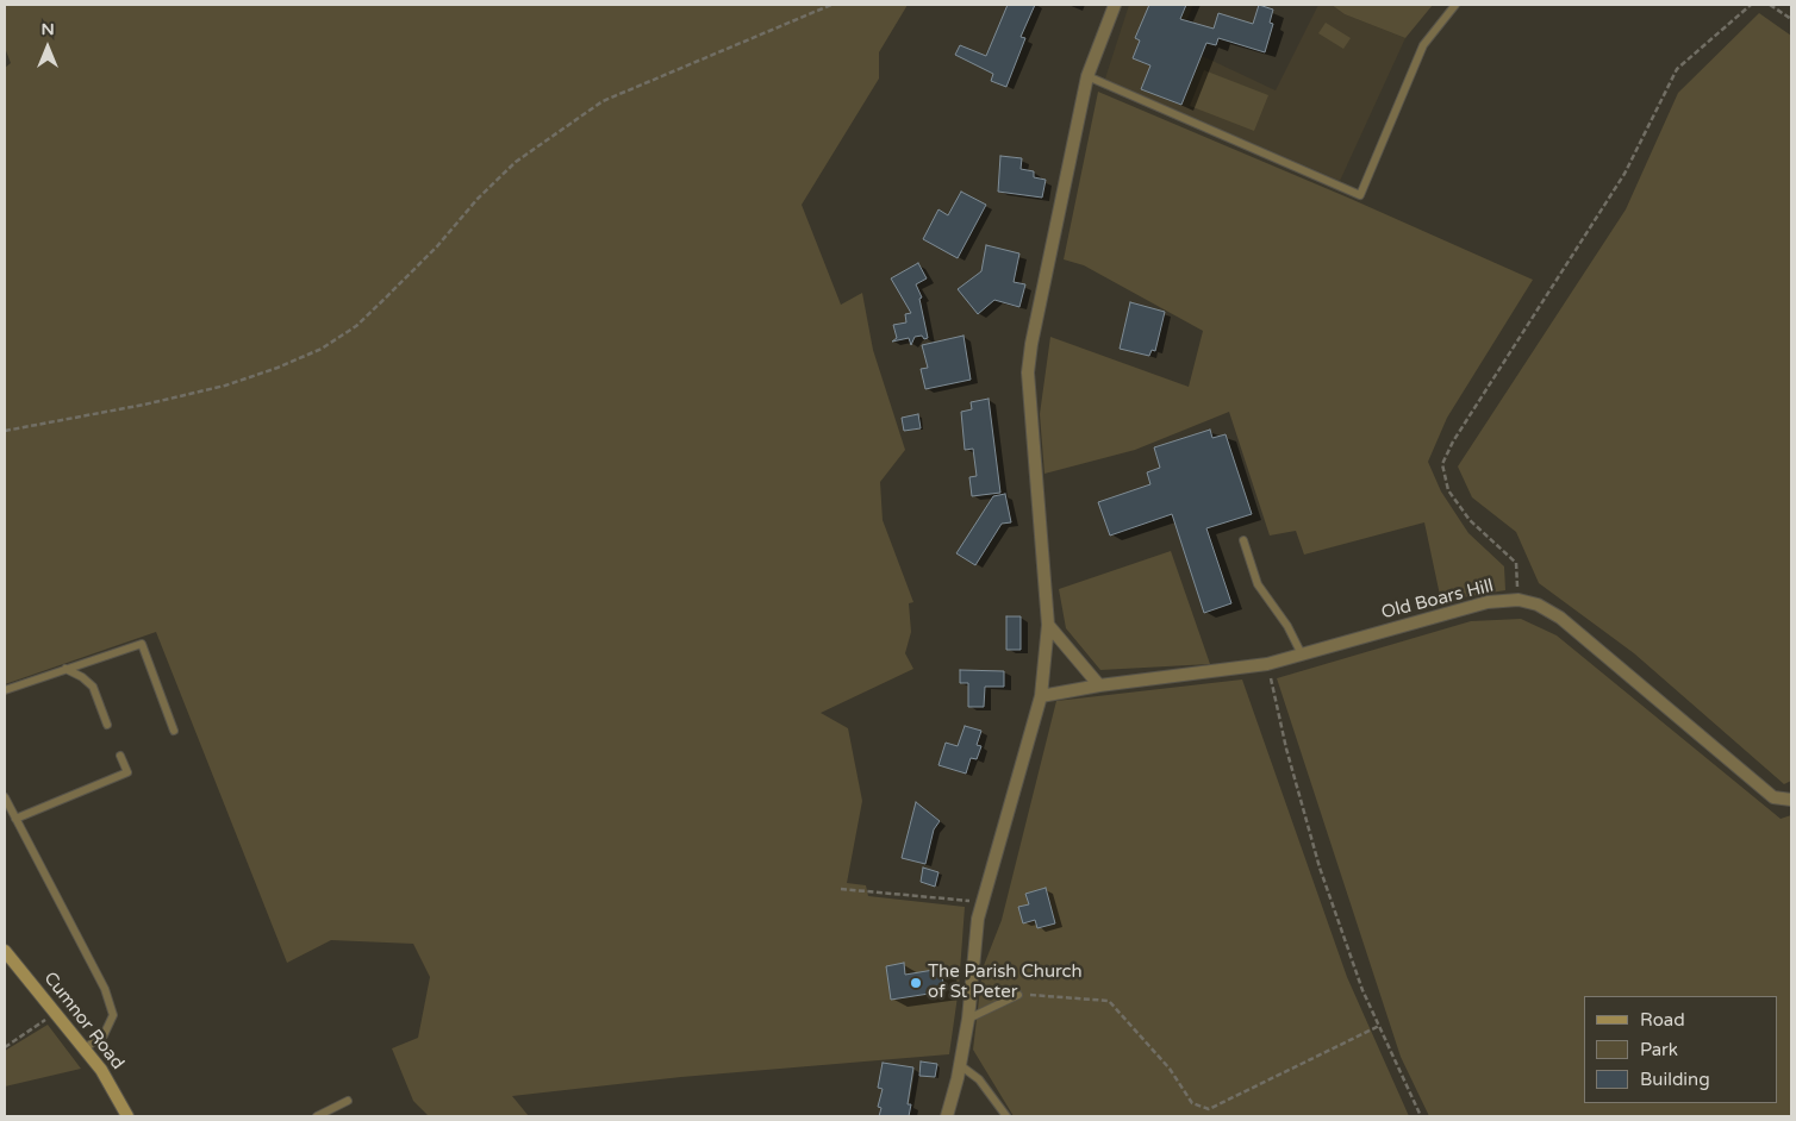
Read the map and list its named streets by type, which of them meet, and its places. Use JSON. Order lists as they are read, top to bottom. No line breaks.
{"streets":{"main road":["Cumnor Road"],"street":["Old Boars Hill"]},"places":["The Parish Church of St Peter"],"legend":["Road","Park","Building"],"north":"top"}
